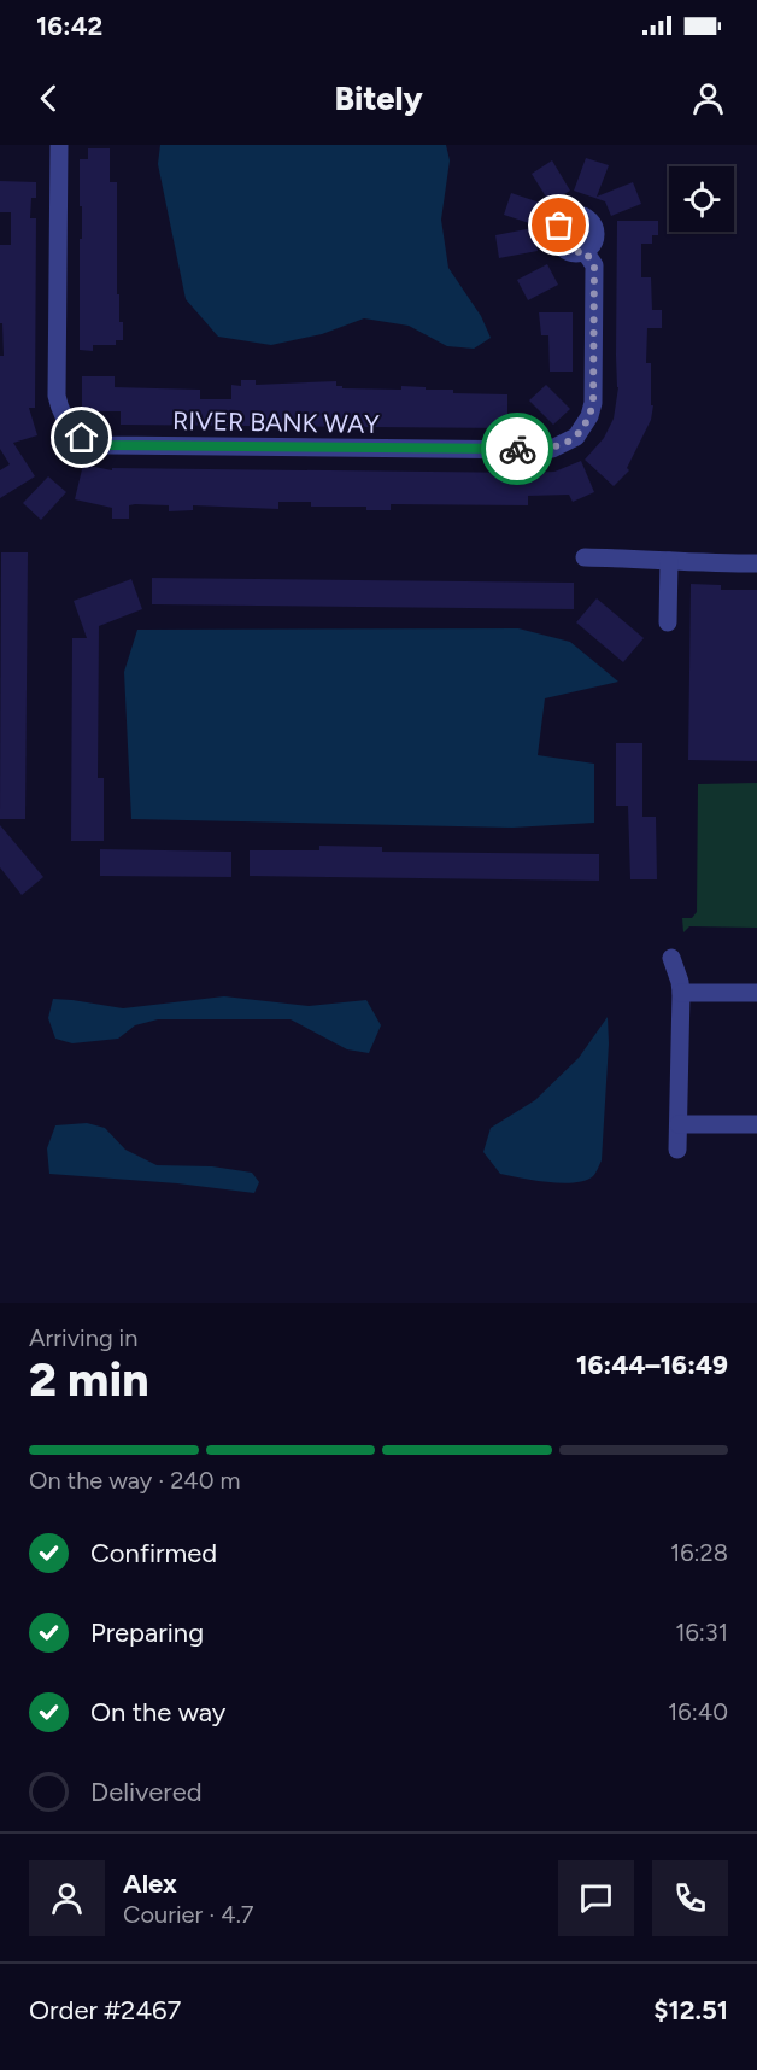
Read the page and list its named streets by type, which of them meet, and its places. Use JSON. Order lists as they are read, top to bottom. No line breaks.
{"streets":{"street":["RIVER BANK WAY"]},"page":{"status":"16:42","header":"Bitely","heading":["2 min","Arriving in","16:44–16:49"],"panel":["Alex","Courier · 4.7","Order #2467","$12.51"],"bar":"On the way · 240 m","list":[["Confirmed","16:28"],["Preparing","16:31"],["On the way","16:40"],"Delivered"]}}
